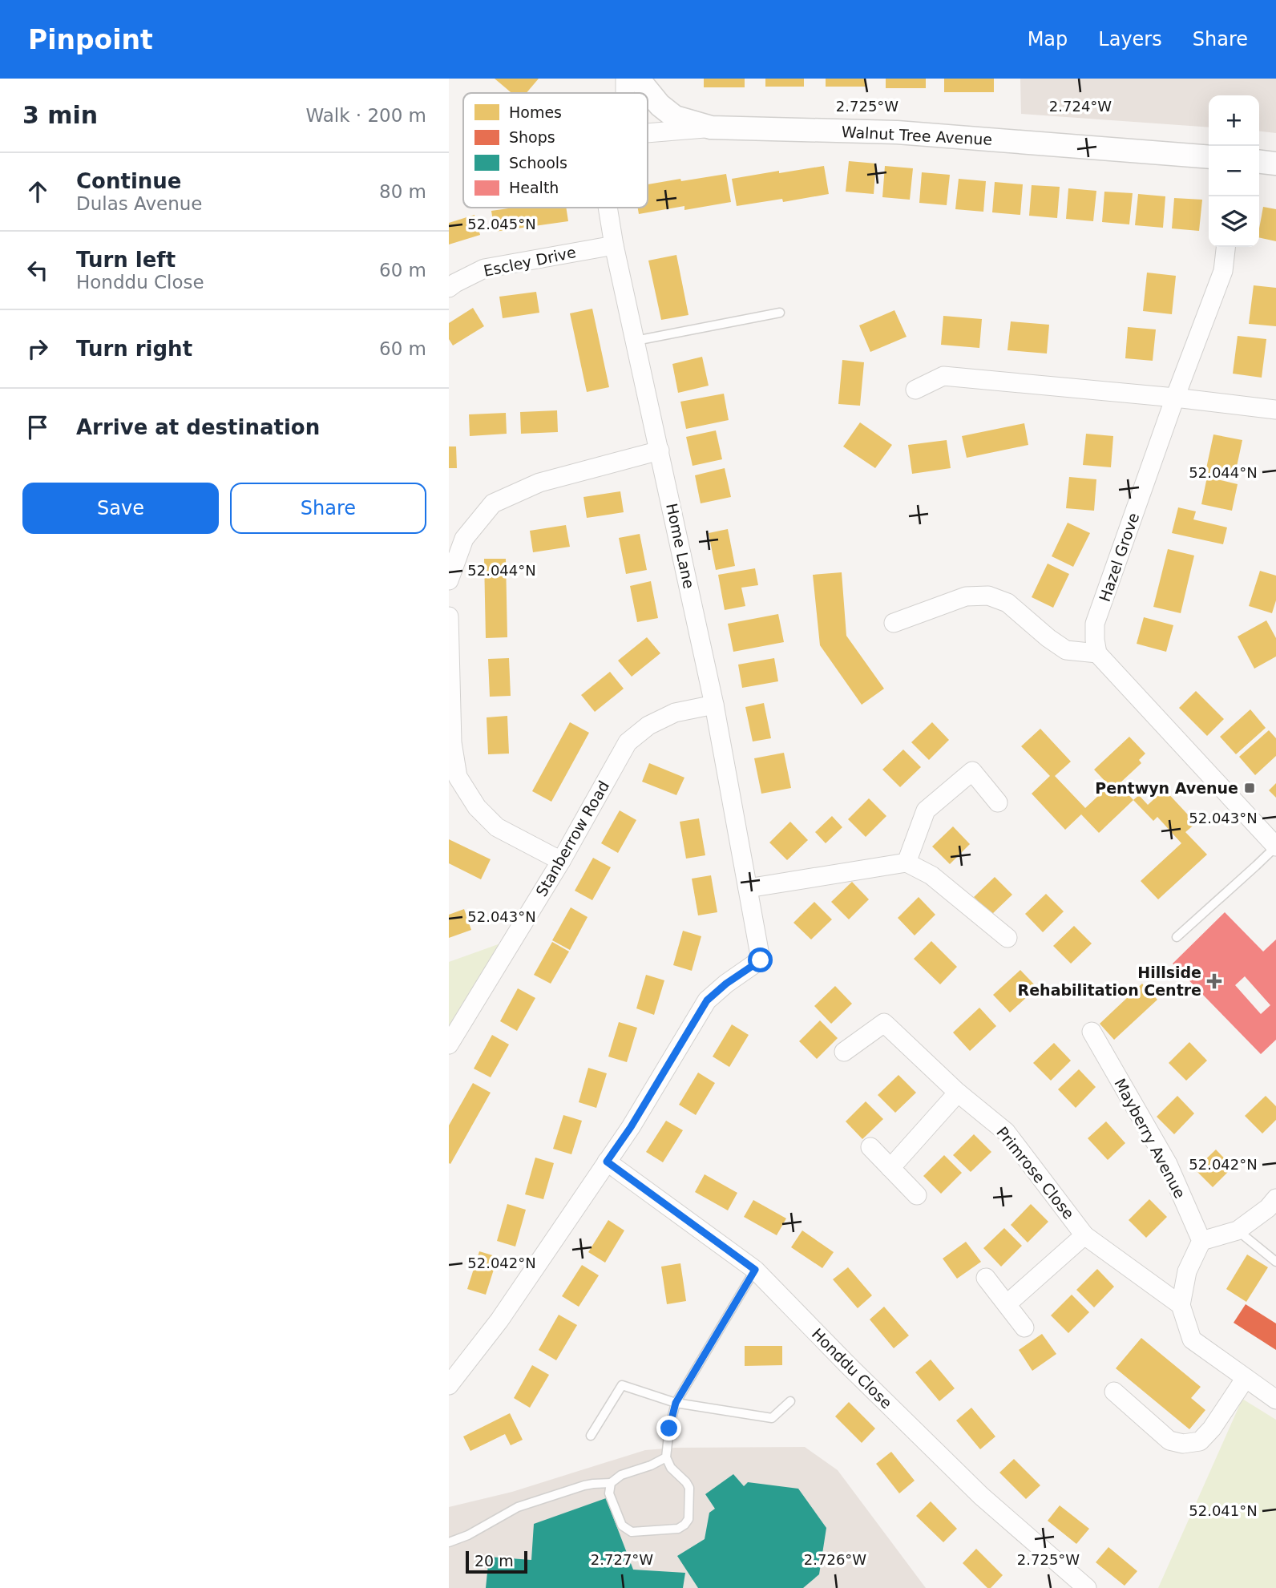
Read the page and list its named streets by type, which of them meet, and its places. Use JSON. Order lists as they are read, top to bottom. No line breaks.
{"streets":{"street":["Walnut Tree Avenue","Escley Drive","Home Lane","Hazel Grove","Stanberrow Road","Mayberry Avenue","Primrose Close","Honddu Close"]},"crossings":[["Escley Drive","Home Lane"],["Home Lane","Stanberrow Road"],["Home Lane","Honddu Close"]],"places":{"transit":["Pentwyn Avenue"],"health":["Hillside Rehabilitation Centre"]},"legend":["Homes","Shops","Schools","Health"],"scale_bar":"20 m","page":{"header":"Pinpoint","nav":["Map","Layers","Share"],"heading":["3 min","Walk · 200 m"],"map_buttons":["+","−"],"list":[["Continue","Dulas Avenue","80 m"],["Turn left","Honddu Close","60 m"],["Turn right","60 m"],"Arrive at destination"],"buttons":["Save","Share"],"scale":"20 m"},"coordinates":["2.725°W","2.724°W","52.045°N","52.044°N","52.043°N","52.042°N","52.041°N","2.727°W","2.726°W"]}
